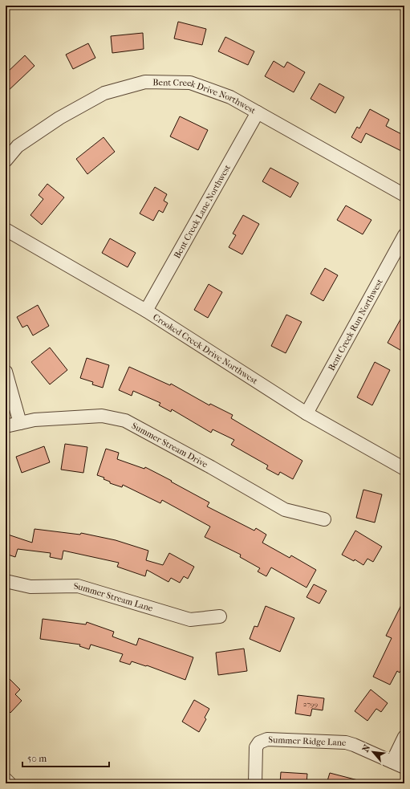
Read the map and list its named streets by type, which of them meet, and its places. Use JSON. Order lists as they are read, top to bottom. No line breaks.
{"streets":{"street":["Bent Creek Drive Northwest","Bent Creek Lane Northwest","Bent Creek Run Northwest","Crooked Creek Drive Northwest","Summer Stream Drive","Summer Stream Lane","Summer Ridge Lane"]},"crossings":[["Bent Creek Drive Northwest","Bent Creek Lane Northwest"],["Bent Creek Lane Northwest","Crooked Creek Drive Northwest"],["Bent Creek Run Northwest","Crooked Creek Drive Northwest"]],"house_numbers":["2799"],"scale_bar":"50 m","north":"top left"}
